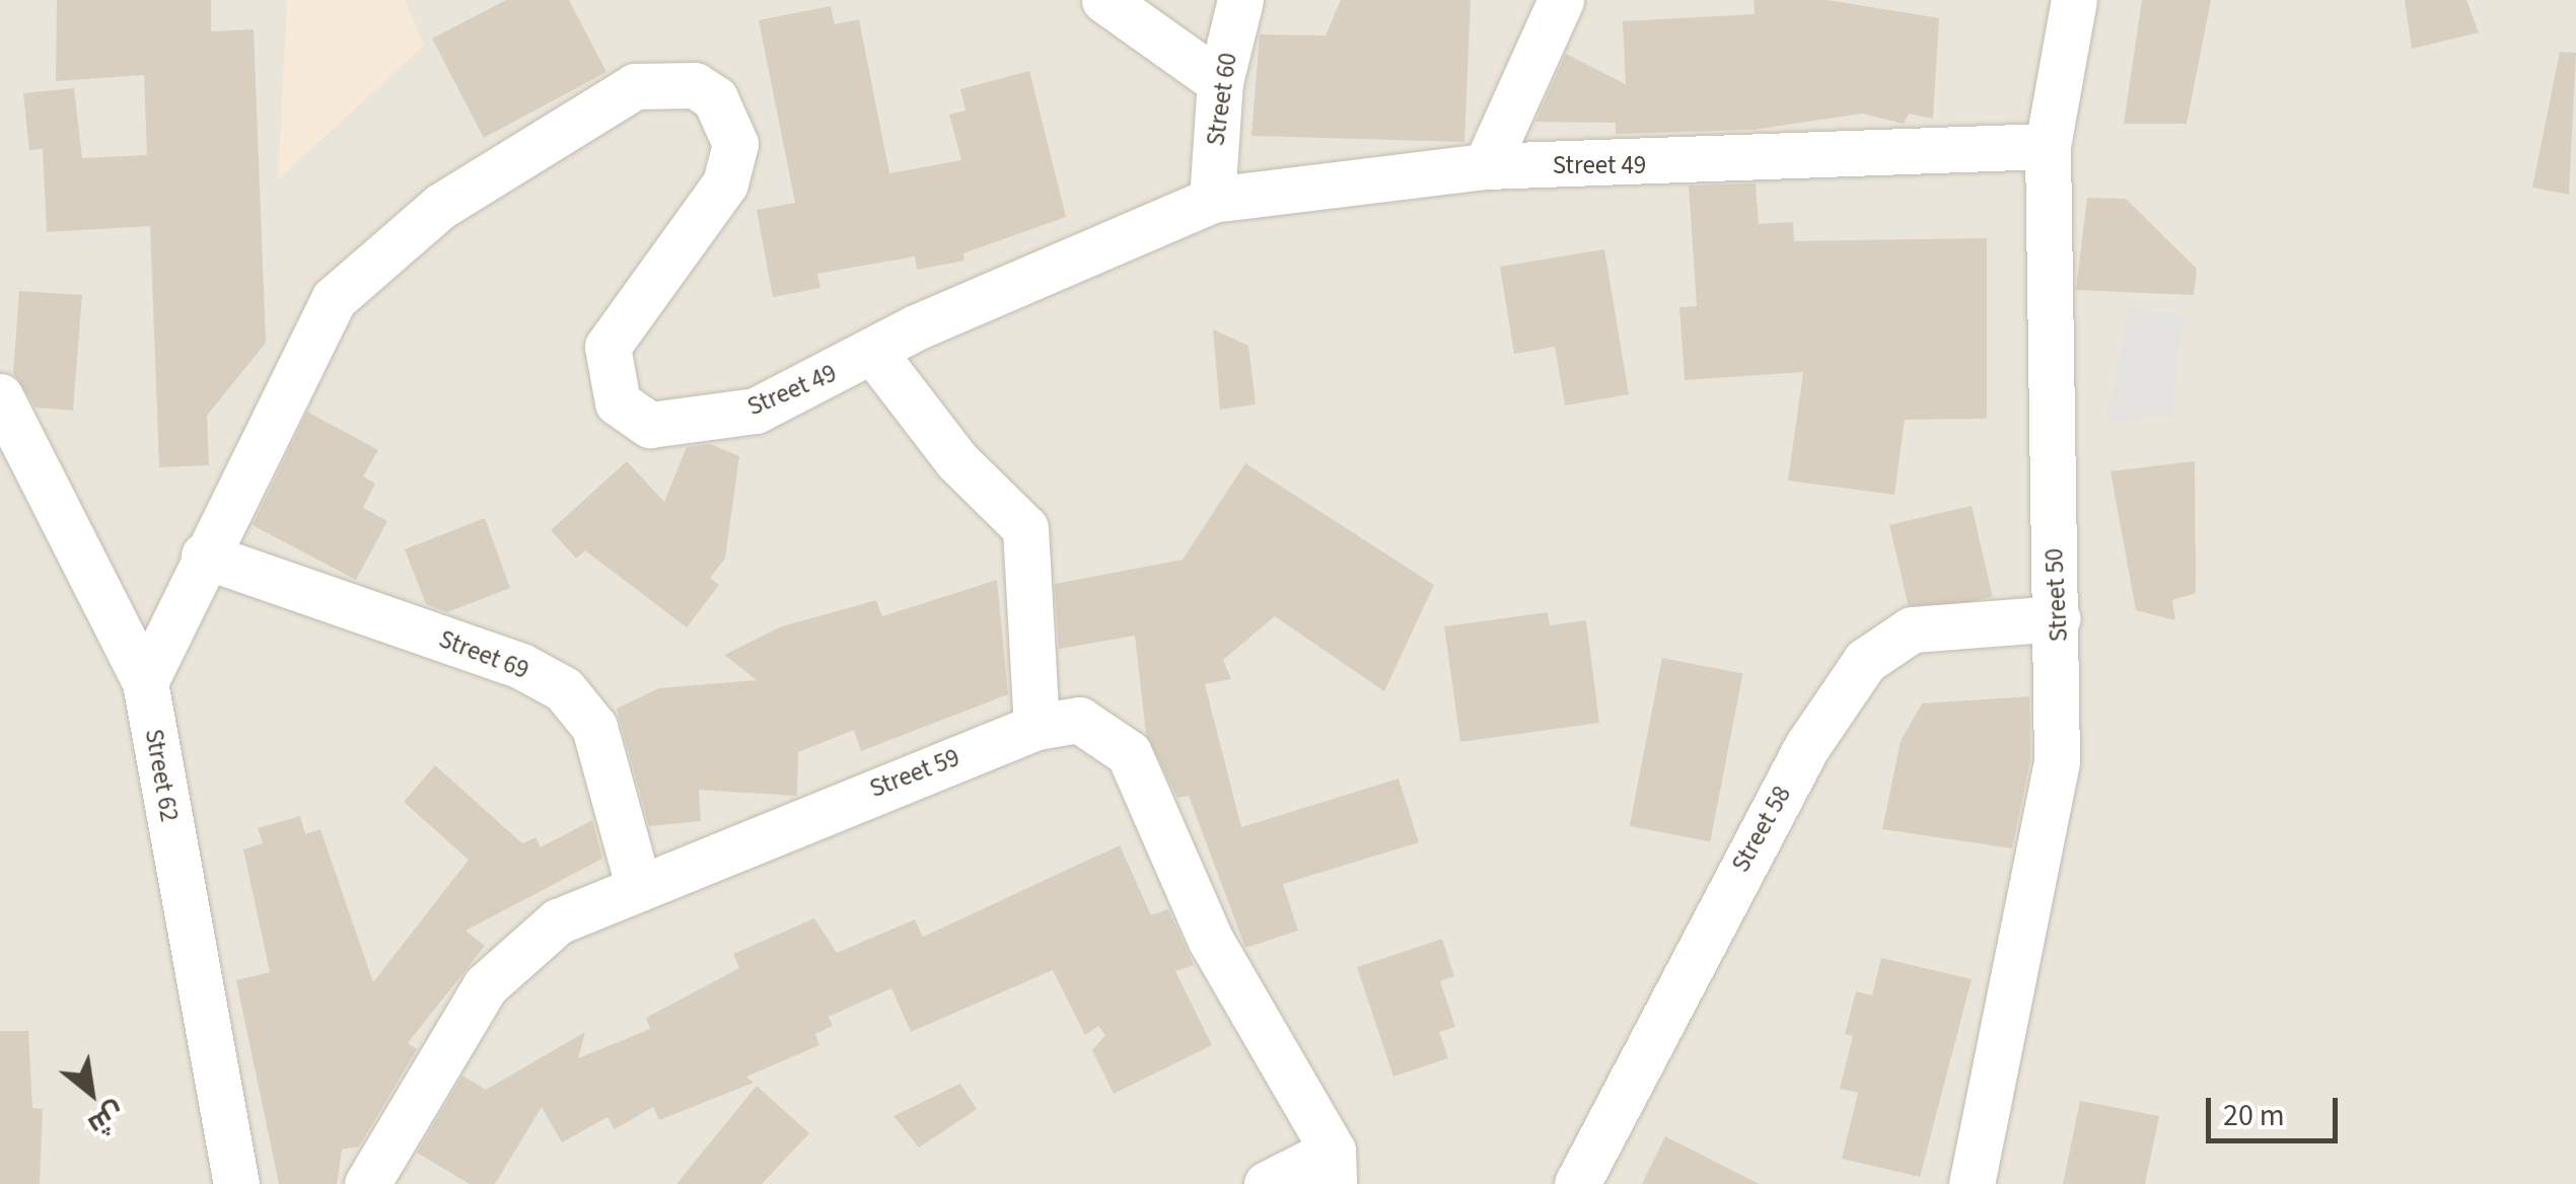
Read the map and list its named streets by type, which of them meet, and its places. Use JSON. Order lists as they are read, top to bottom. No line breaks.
{"streets":{"street":["Street 60","Street 49","Street 50","Street 69","Street 59","Street 62","Street 58"]},"crossings":[["Street 60","Street 49"],["Street 49","Street 50"],["Street 49","Street 69"],["Street 49","Street 62"],["Street 50","Street 58"],["Street 69","Street 59"]],"scale_bar":"20 m","north":"bottom right"}
